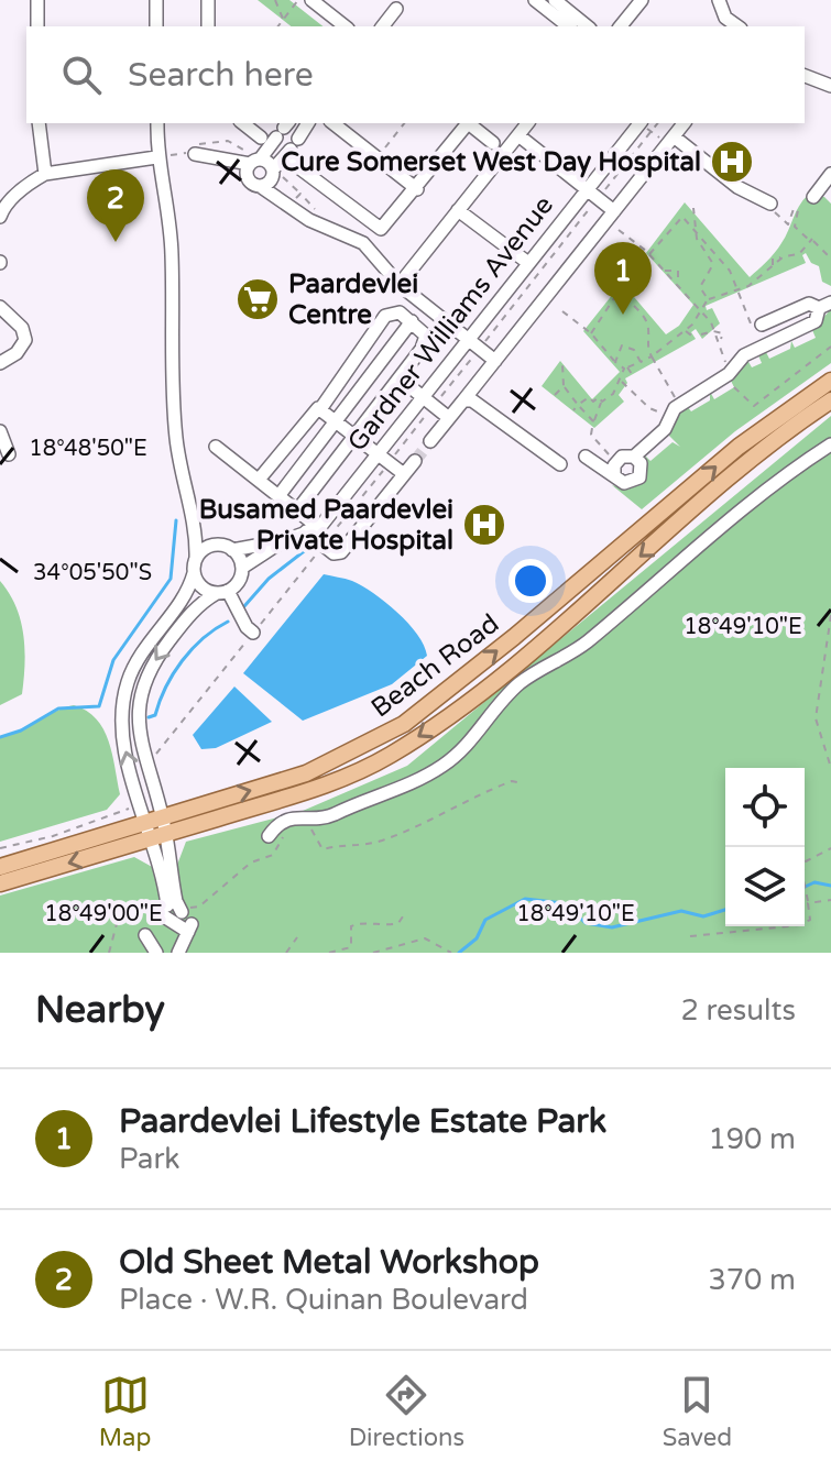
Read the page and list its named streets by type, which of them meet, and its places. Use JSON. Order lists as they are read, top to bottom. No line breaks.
{"streets":{"main road":["Beach Road"],"street":["Gardner Williams Avenue"]},"places":{"hospital":["Cure Somerset West Day Hospital","Busamed Paardevlei Private Hospital"],"supermarket":["Paardevlei Centre"]},"page":{"search":"Search here","pins":["2","1"],"heading":["Nearby","2 results"],"list":[{"mark":"1","name":"Paardevlei Lifestyle Estate Park","note":"Park","value":"190 m"},{"mark":"2","name":"Old Sheet Metal Workshop","note":"Place · W.R. Quinan Boulevard","value":"370 m"}],"nav":["Map","Directions","Saved"]},"coordinates":["18°48'50\"E","34°05'50\"S","18°49'10\"E","18°49'00\"E"]}
